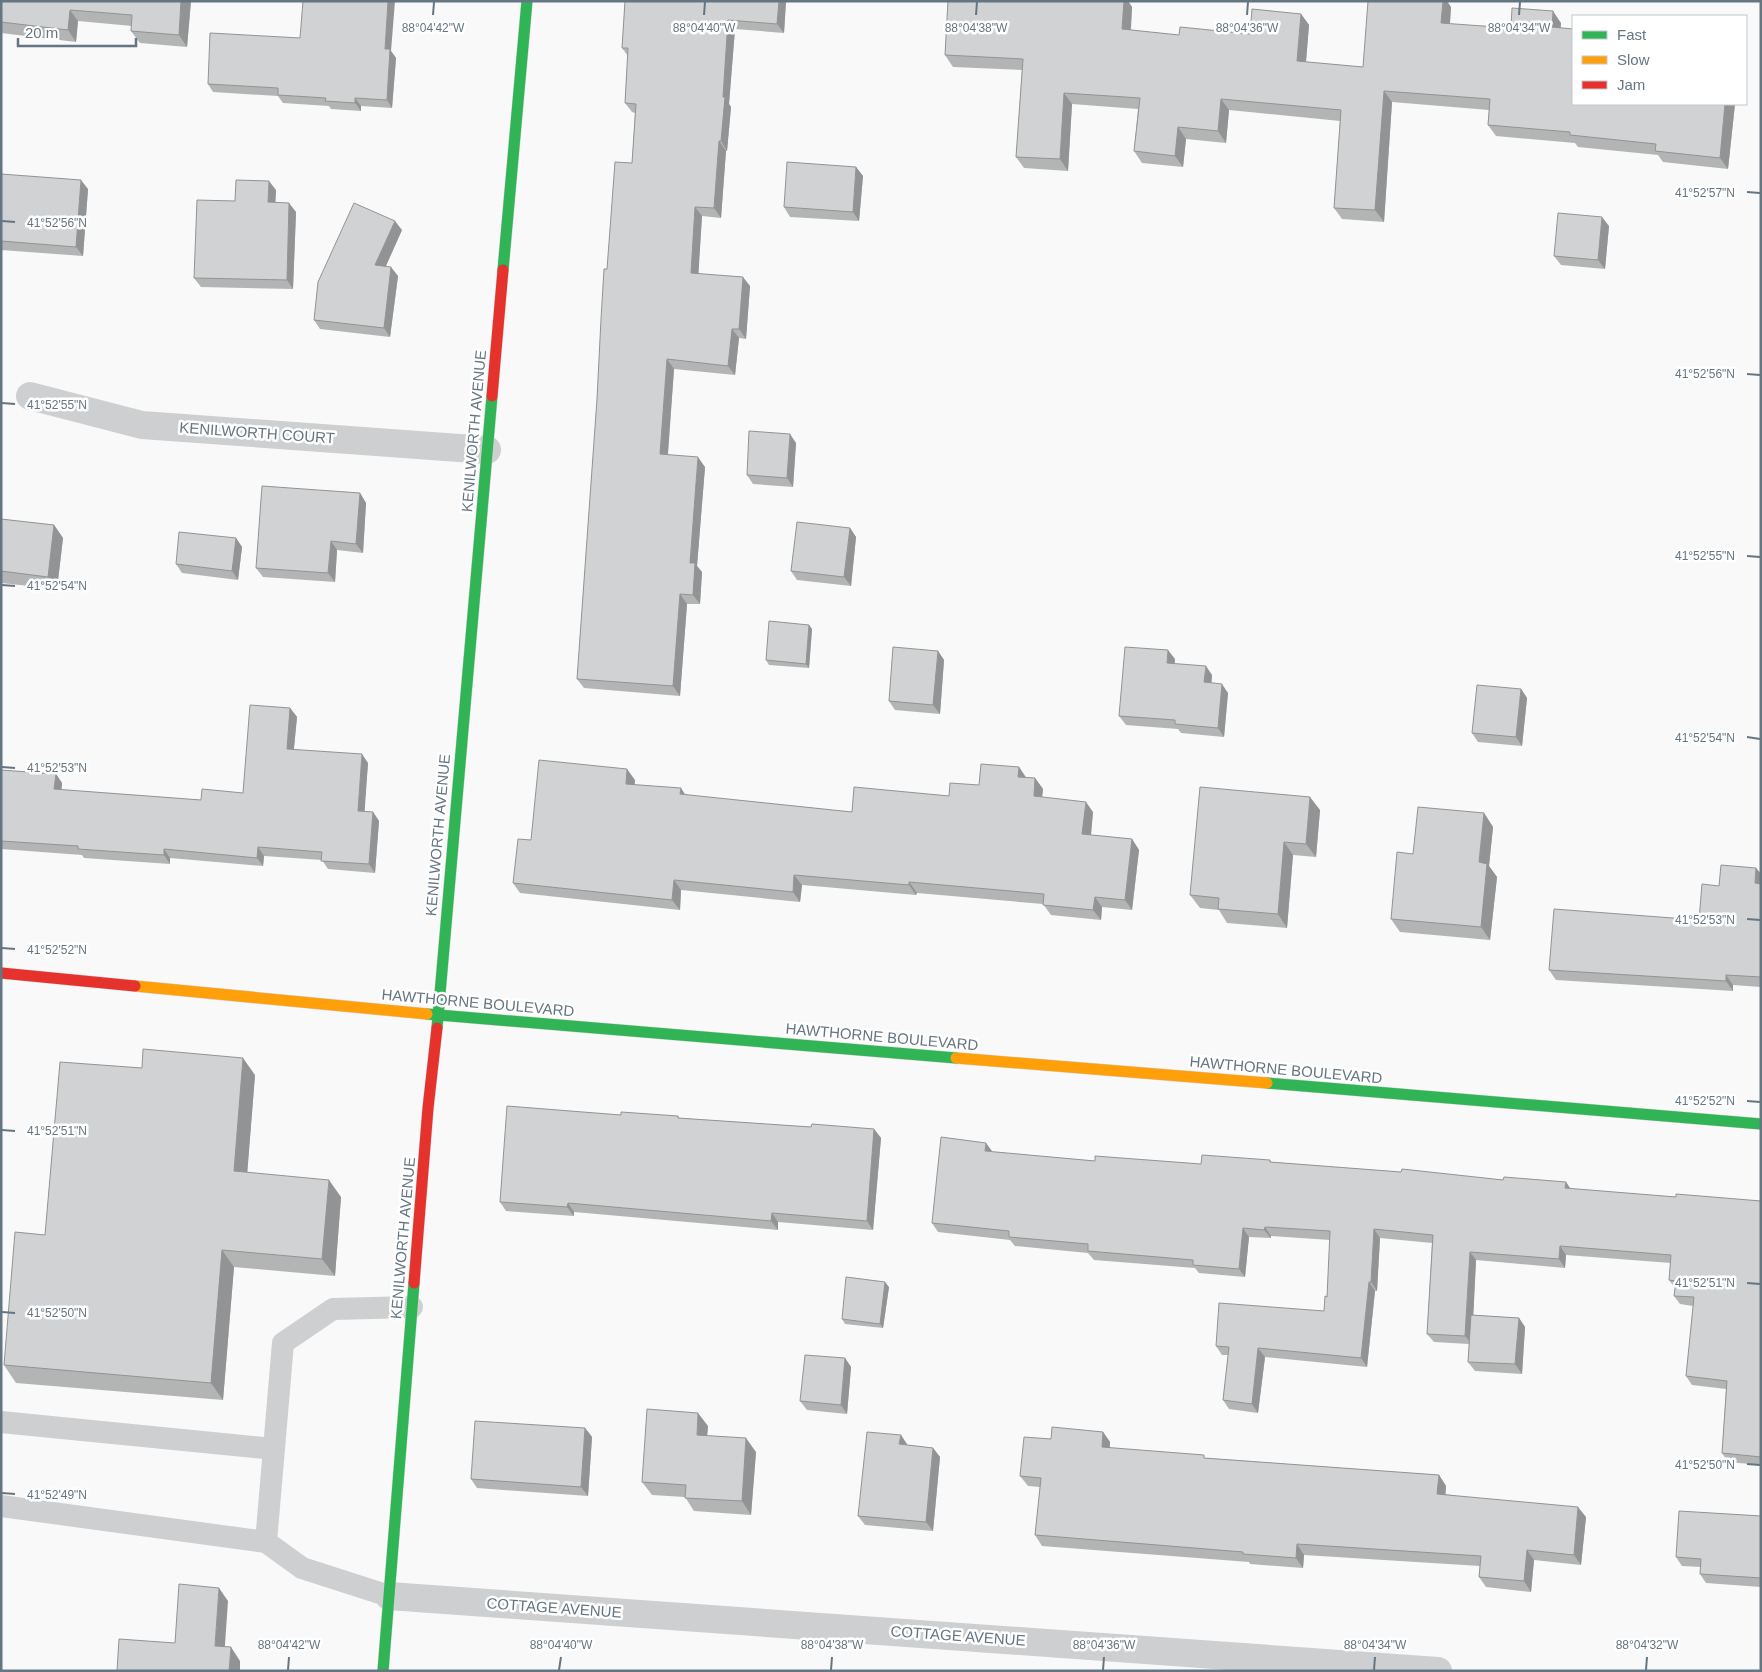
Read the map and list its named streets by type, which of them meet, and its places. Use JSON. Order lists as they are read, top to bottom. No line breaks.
{"streets":{"street":["KENILWORTH AVENUE","KENILWORTH COURT","HAWTHORNE BOULEVARD","COTTAGE AVENUE"]},"crossings":[["KENILWORTH AVENUE","KENILWORTH COURT"],["KENILWORTH AVENUE","HAWTHORNE BOULEVARD"],["KENILWORTH AVENUE","COTTAGE AVENUE"]],"legend":["Fast","Slow","Jam"],"scale_bar":"20 m","coordinates":["88°04'42\"W","88°04'40\"W","88°04'38\"W","88°04'36\"W","88°04'34\"W","41°52'57\"N","41°52'56\"N","41°52'55\"N","41°52'54\"N","41°52'53\"N","41°52'52\"N","41°52'51\"N","41°52'50\"N","41°52'49\"N","88°04'32\"W"]}
